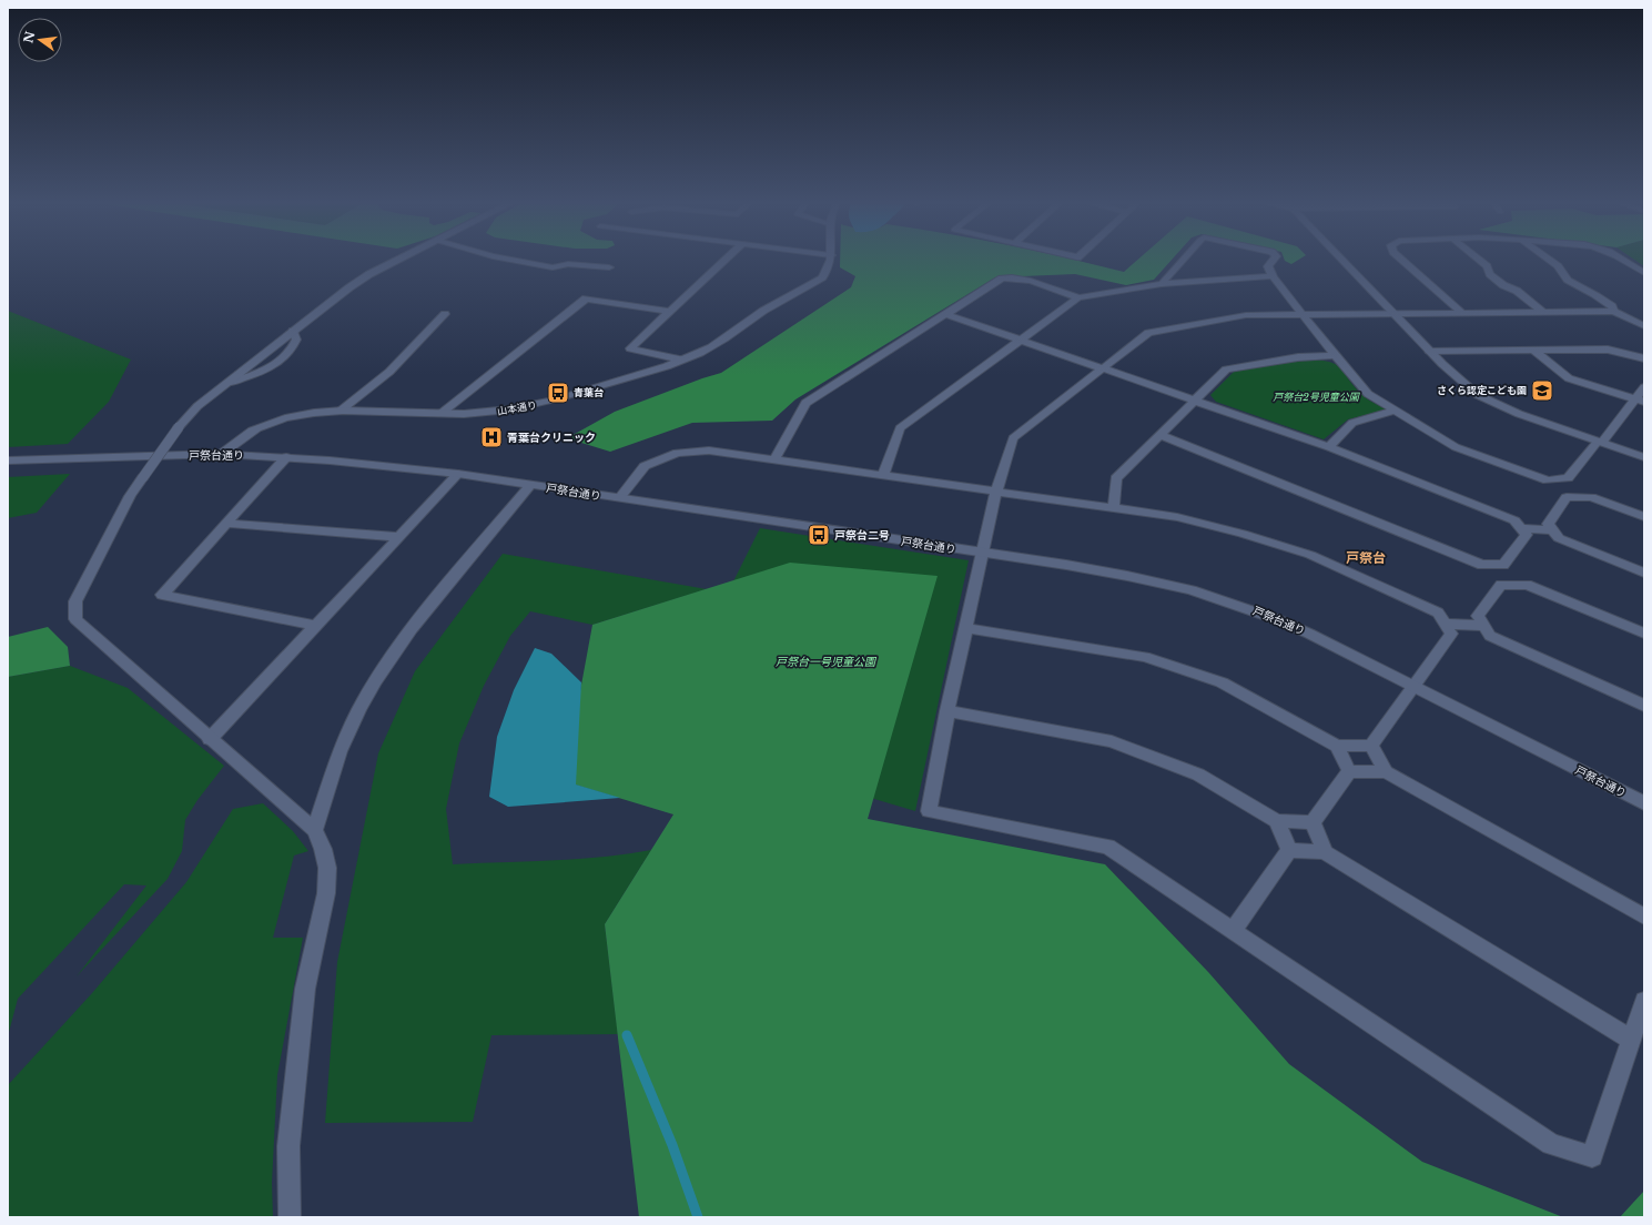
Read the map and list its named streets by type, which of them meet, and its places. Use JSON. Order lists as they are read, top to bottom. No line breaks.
{"streets":{"street":["山本通り","戸祭台通り"]},"crossings":[["山本通り","戸祭台通り"]],"districts":["戸祭台"],"parks":["戸祭台2号児童公園","戸祭台一号児童公園"],"places":{"school or university":["さくら認定こども園"],"bus stop":["青葉台","戸祭台二号"],"hospital":["青葉台クリニック"]},"north":"left"}
